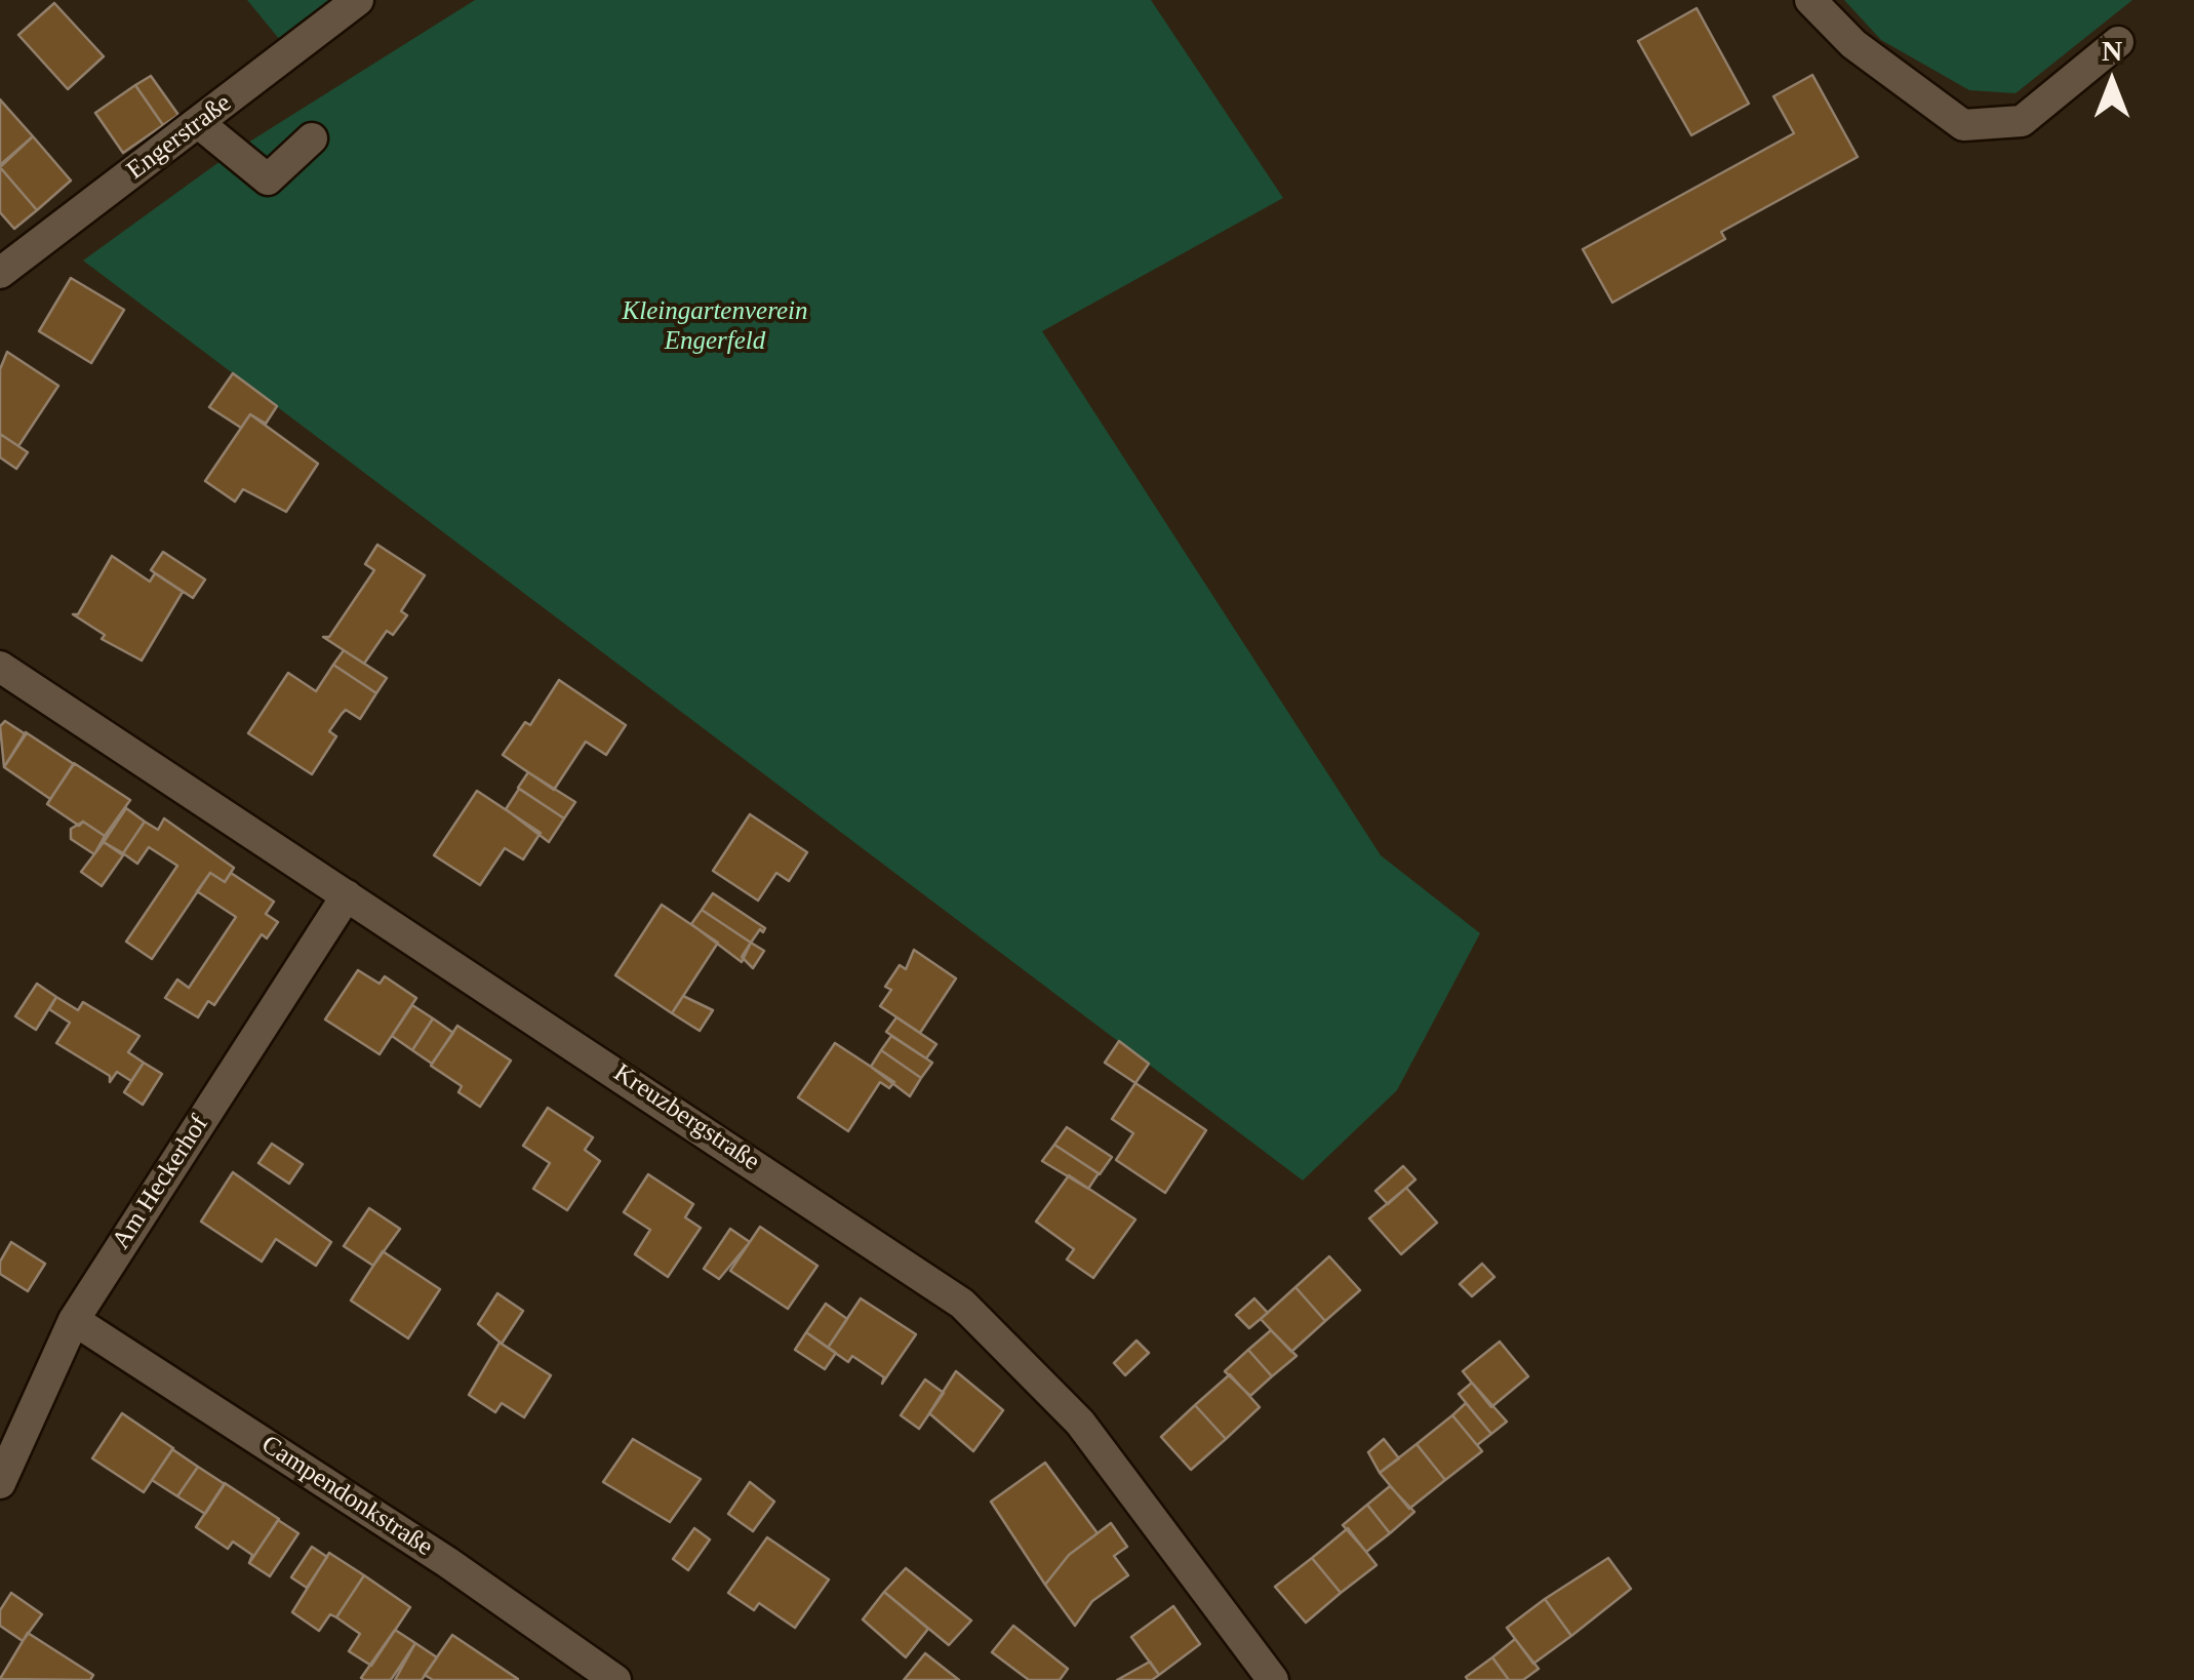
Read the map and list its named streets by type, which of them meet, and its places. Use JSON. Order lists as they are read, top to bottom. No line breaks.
{"streets":{"street":["Engerstraße","Kreuzbergstraße","Am Heckerhof","Campendonkstraße"]},"crossings":[["Kreuzbergstraße","Am Heckerhof"],["Am Heckerhof","Campendonkstraße"]],"parks":["Kleingartenverein Engerfeld"],"north":"top"}
